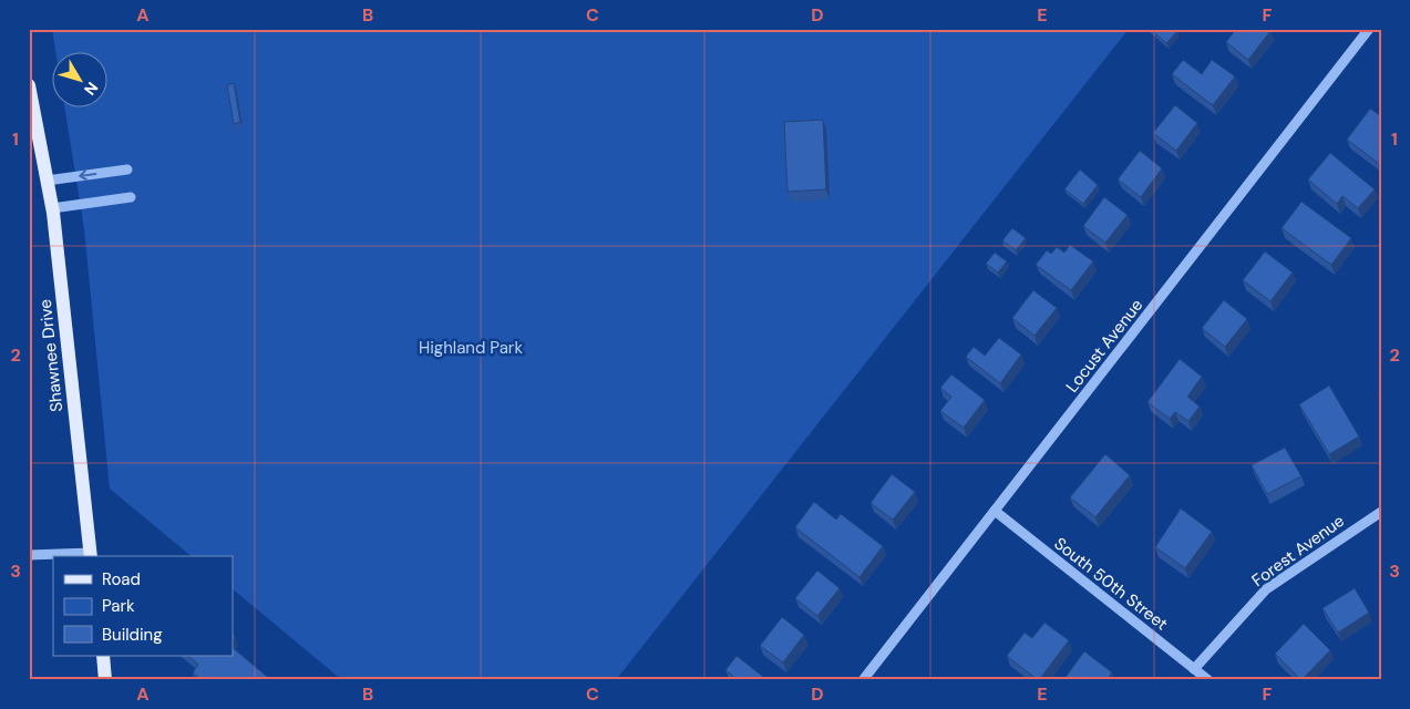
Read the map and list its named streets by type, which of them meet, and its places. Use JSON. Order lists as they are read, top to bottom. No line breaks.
{"streets":{"main road":["Shawnee Drive"],"street":["Locust Avenue","Forest Avenue","South 50th Street"]},"crossings":[["Locust Avenue","South 50th Street"],["Forest Avenue","South 50th Street"]],"parks":["Highland Park"],"legend":["Road","Park","Building"],"north":"bottom right","grid":{"columns":["A","B","C","D","E","F"],"rows":["1","2","3"]}}
